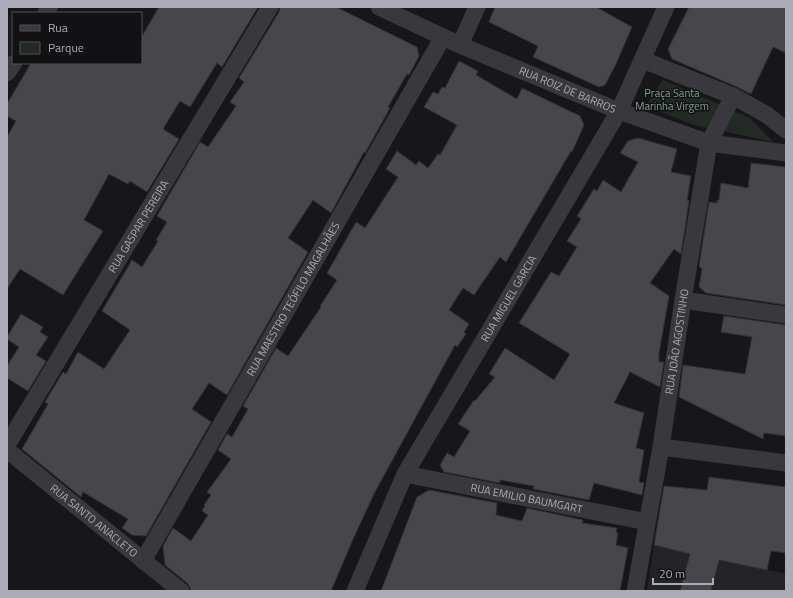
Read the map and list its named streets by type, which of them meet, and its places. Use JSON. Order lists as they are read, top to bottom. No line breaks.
{"streets":{"street":["RUA ROIZ DE BARROS","RUA GASPAR PEREIRA","RUA MIGUEL GARCIA","RUA MAESTRO TEÓFILO MAGALHÃES","RUA JOÃO AGOSTINHO","RUA EMILIO BAUMGART","RUA SANTO ANACLETO"]},"crossings":[["RUA ROIZ DE BARROS","RUA MIGUEL GARCIA"],["RUA ROIZ DE BARROS","RUA MAESTRO TEÓFILO MAGALHÃES"],["RUA ROIZ DE BARROS","RUA JOÃO AGOSTINHO"],["RUA MIGUEL GARCIA","RUA EMILIO BAUMGART"],["RUA MAESTRO TEÓFILO MAGALHÃES","RUA SANTO ANACLETO"],["RUA JOÃO AGOSTINHO","RUA EMILIO BAUMGART"]],"parks":["Praça Santa Marinha Virgem"],"legend":["Rua","Parque"],"scale_bar":"20 m"}
